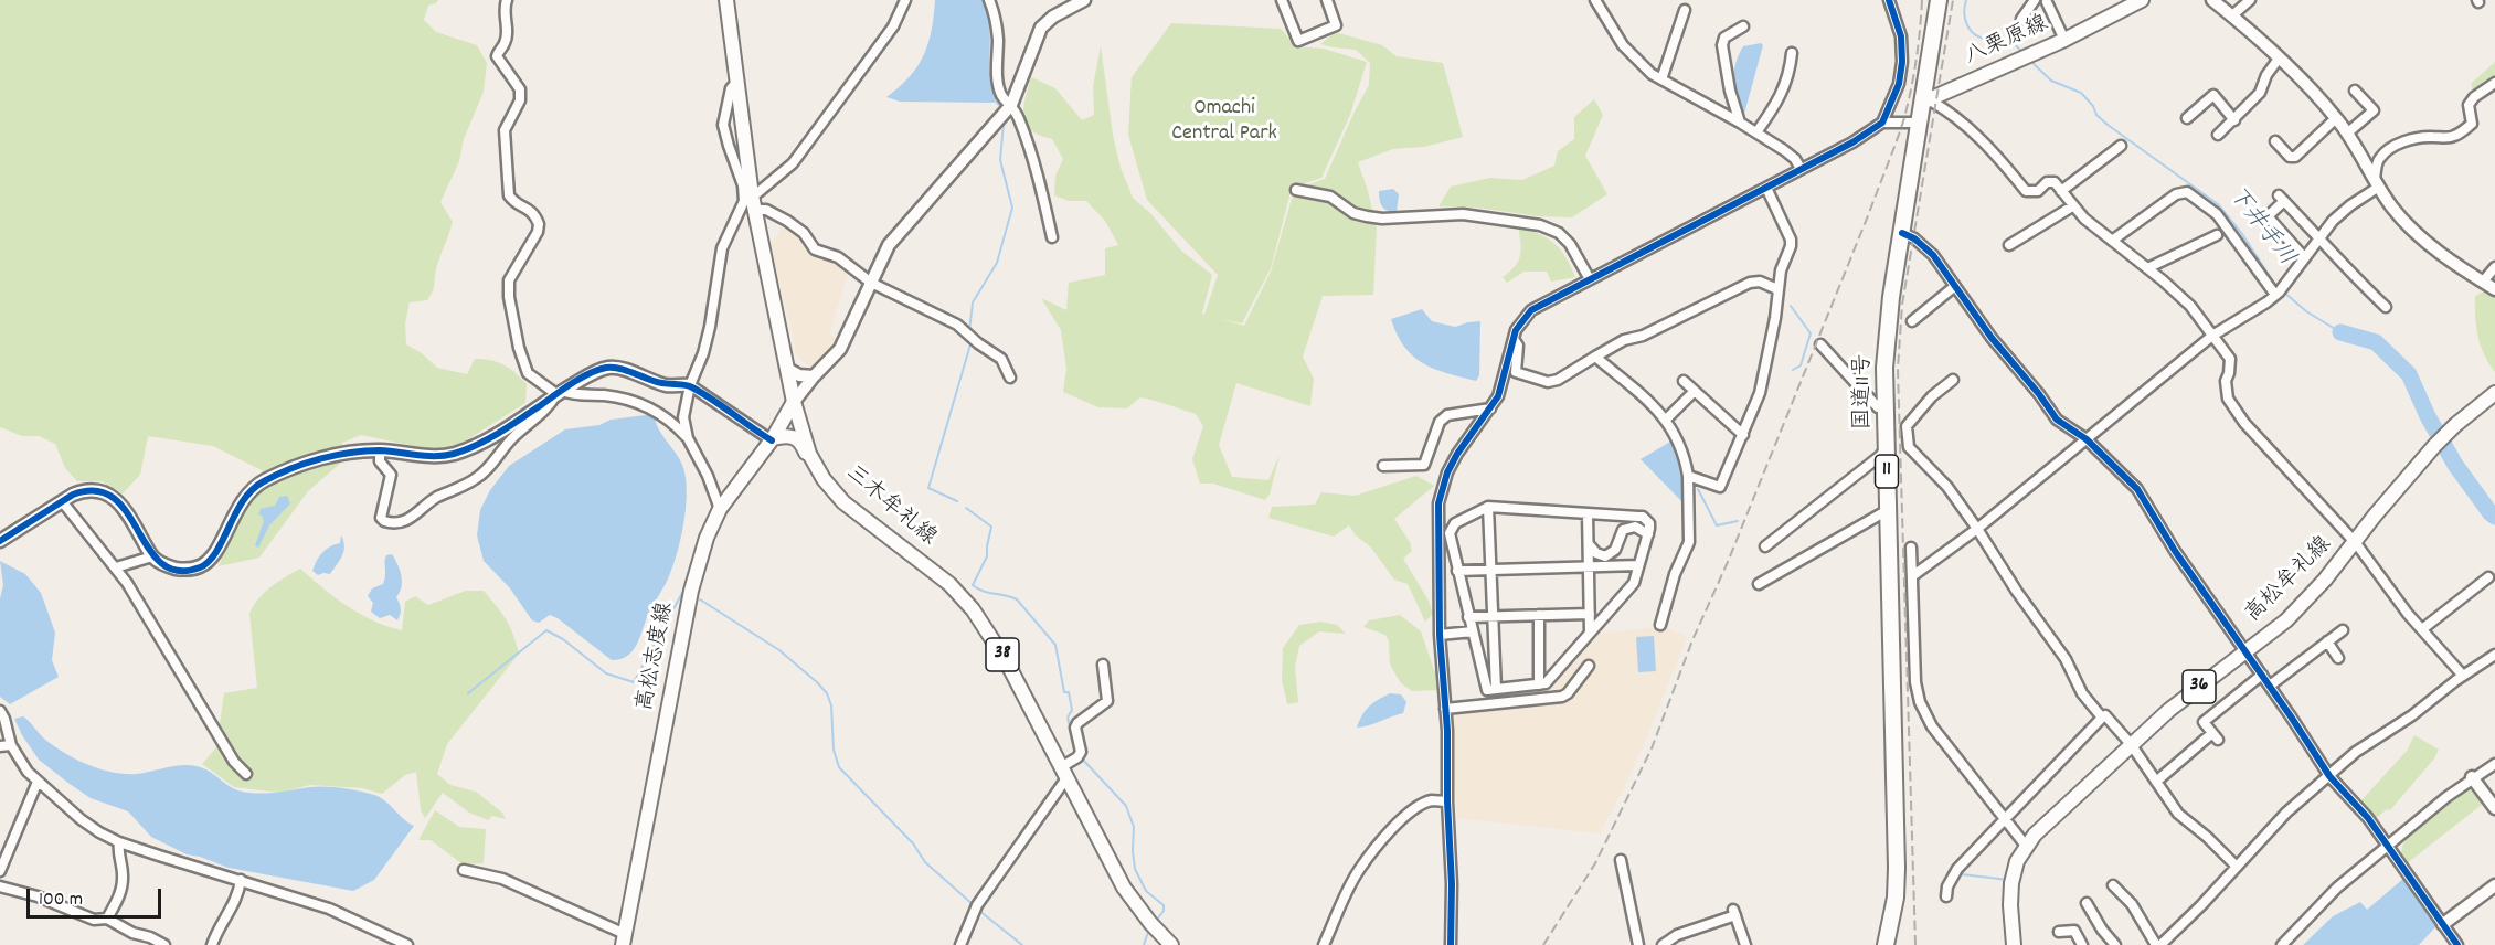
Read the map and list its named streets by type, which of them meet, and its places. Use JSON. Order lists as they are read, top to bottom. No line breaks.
{"streets":{"highway":["国道11号","11"],"main road":["八栗原線","三木牟礼線","高松牟礼線","38","高松志度線","36"]},"crossings":[["八栗原線","国道11号"],["三木牟礼線","高松志度線"]],"water":["下井手川"],"parks":["Omachi Central Park"],"scale_bar":"100 m"}
